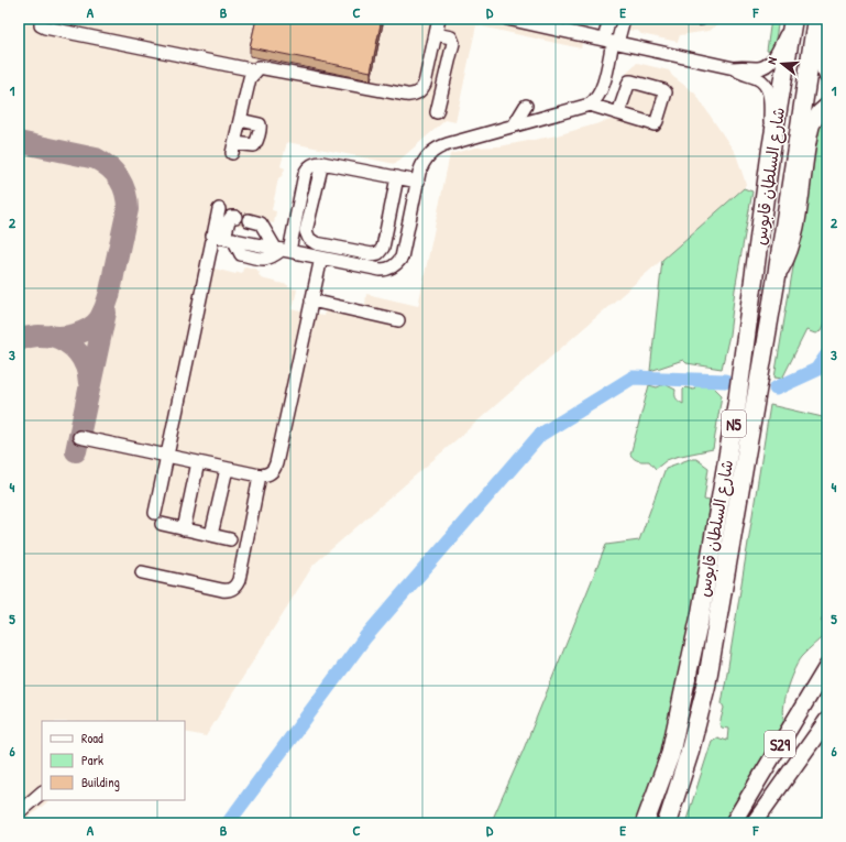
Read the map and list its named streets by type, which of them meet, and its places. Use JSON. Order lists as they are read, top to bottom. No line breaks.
{"streets":{"highway":["شارع السلطان قابوس","N5"],"main road":["S29"]},"legend":["Road","Park","Building"],"north":"left","grid":{"columns":["A","B","C","D","E","F"],"rows":["1","2","3","4","5","6"]}}
